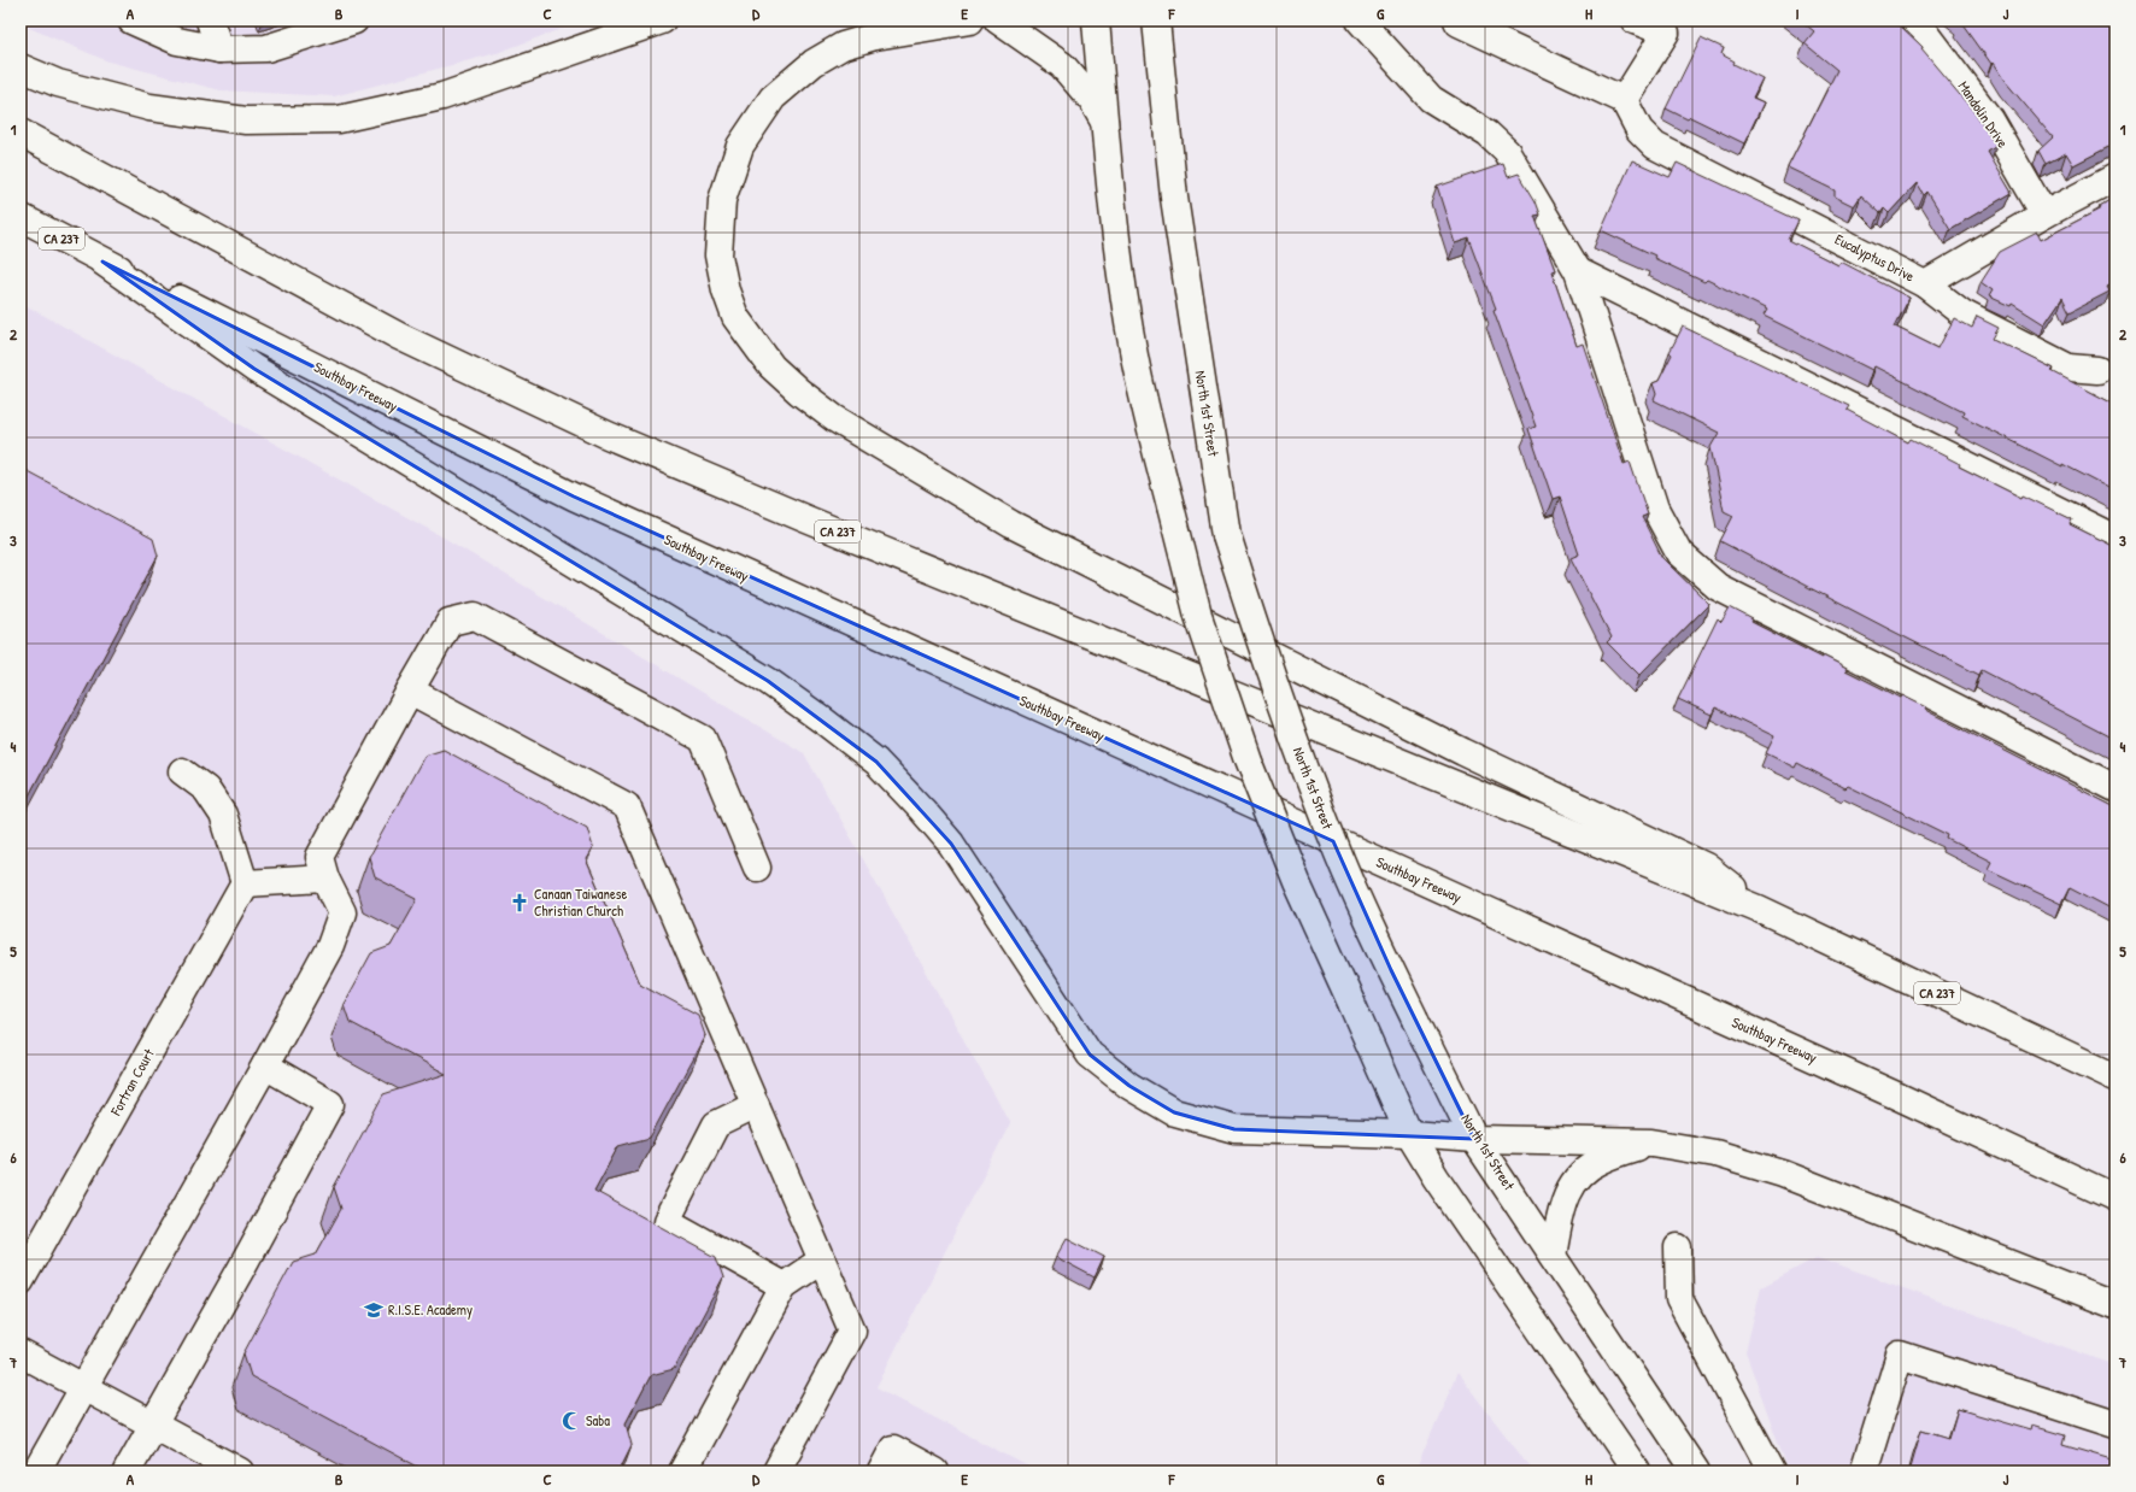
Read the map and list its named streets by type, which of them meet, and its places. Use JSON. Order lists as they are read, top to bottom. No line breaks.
{"streets":{"main road":["Mandolin Drive","CA 237","Eucalyptus Drive","Southbay Freeway","North 1st Street","Fortran Court"]},"crossings":[["Mandolin Drive","Eucalyptus Drive"]],"places":{"church":["Canaan Taiwanese Christian Church"],"school or university":["R.I.S.E. Academy"],"mosque":["Saba"]},"grid":{"columns":["A","B","C","D","E","F","G","H","I","J"],"rows":["1","2","3","4","5","6","7"]}}
